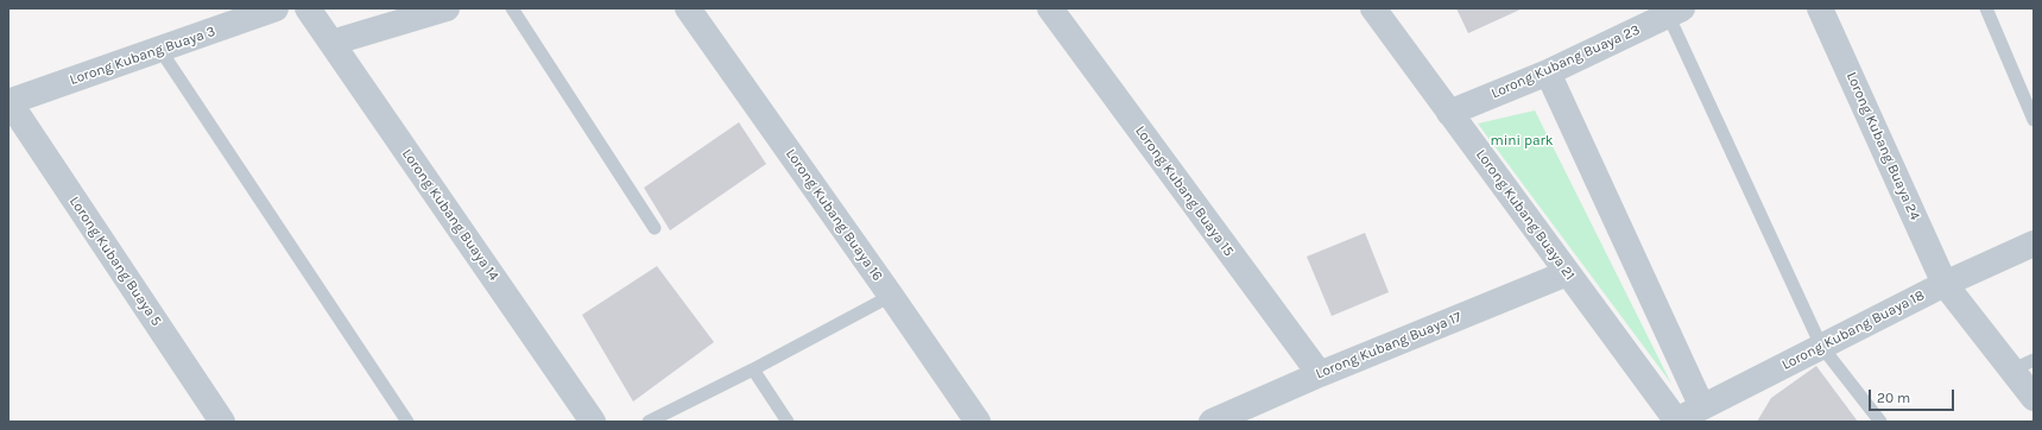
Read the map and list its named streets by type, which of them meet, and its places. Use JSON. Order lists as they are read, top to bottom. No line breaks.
{"streets":{"street":["Lorong Kubang Buaya 3","Lorong Kubang Buaya 23","Lorong Kubang Buaya 24","Lorong Kubang Buaya 15","Lorong Kubang Buaya 14","Lorong Kubang Buaya 16","Lorong Kubang Buaya 21","Lorong Kubang Buaya 5","Lorong Kubang Buaya 18","Lorong Kubang Buaya 17"]},"crossings":[["Lorong Kubang Buaya 3","Lorong Kubang Buaya 5"],["Lorong Kubang Buaya 23","Lorong Kubang Buaya 21"],["Lorong Kubang Buaya 24","Lorong Kubang Buaya 18"],["Lorong Kubang Buaya 15","Lorong Kubang Buaya 17"],["Lorong Kubang Buaya 21","Lorong Kubang Buaya 18"],["Lorong Kubang Buaya 21","Lorong Kubang Buaya 17"]],"parks":["mini park"],"scale_bar":"20 m"}
